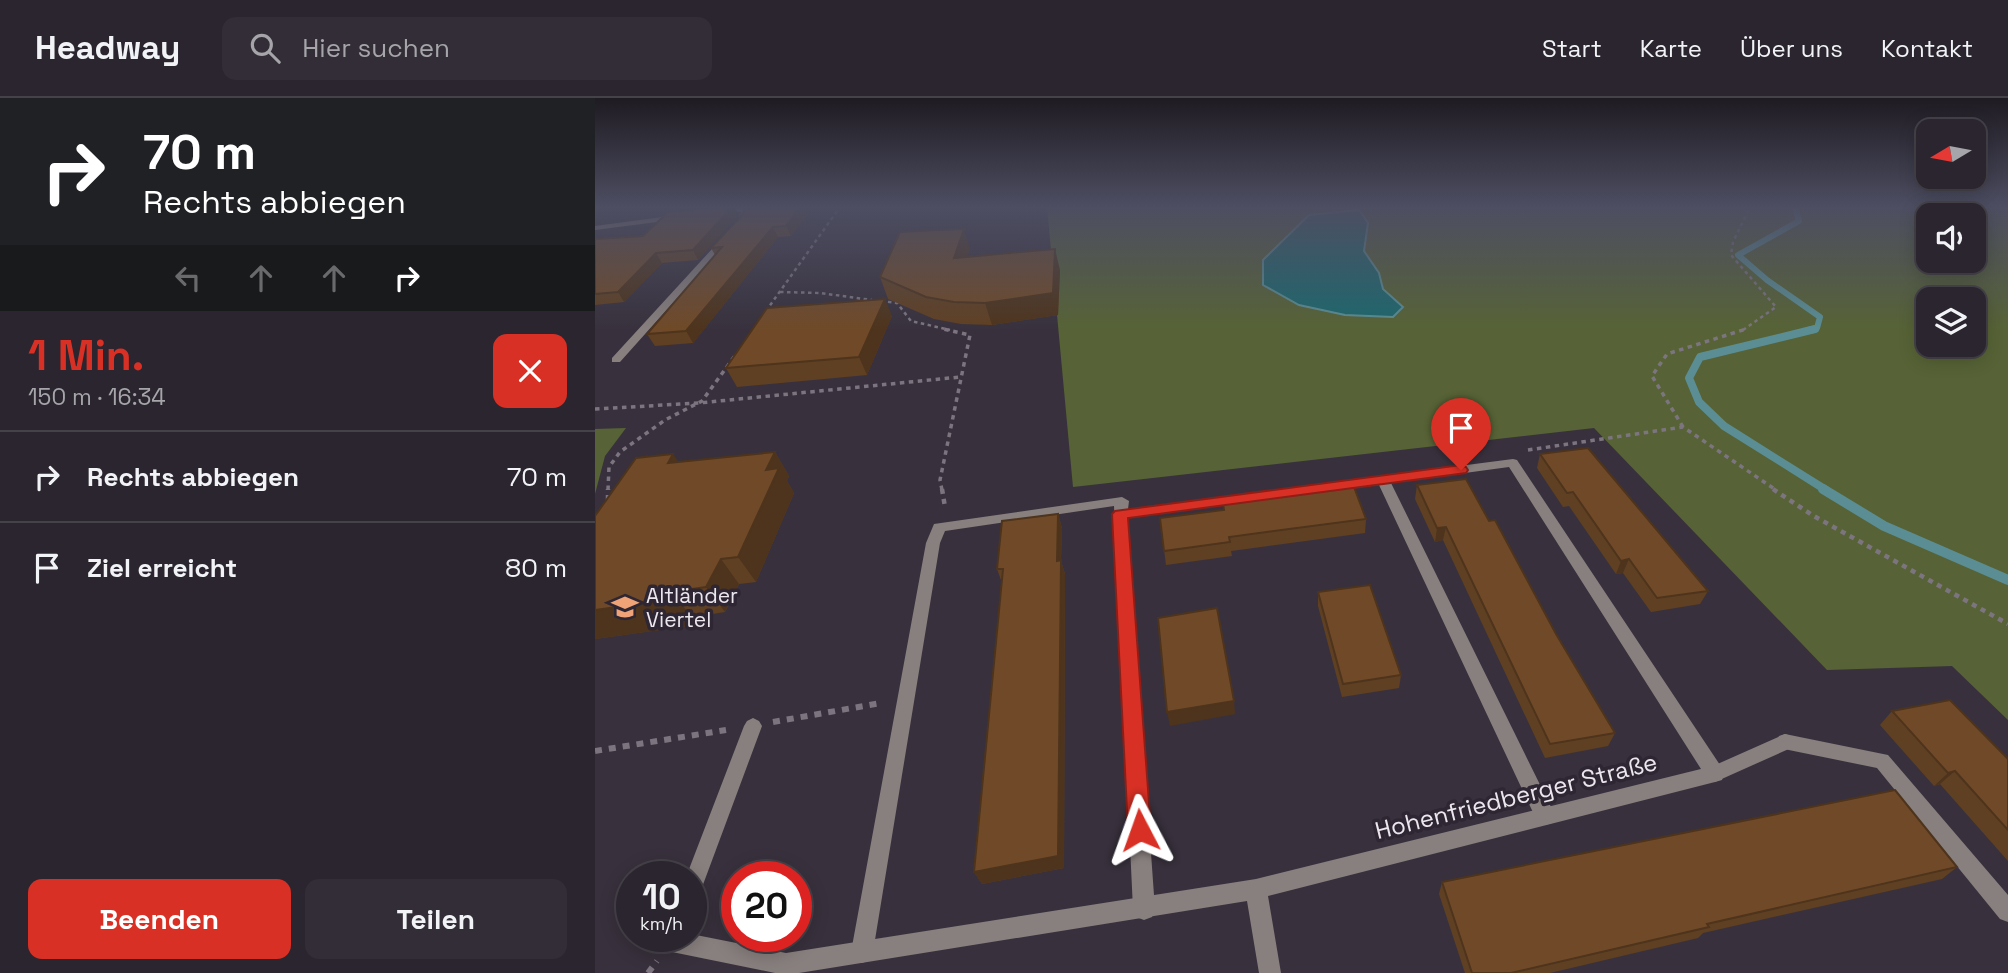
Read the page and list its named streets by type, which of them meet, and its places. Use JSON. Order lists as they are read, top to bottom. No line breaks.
{"streets":{"street":["Hohenfriedberger Straße"]},"places":{"school or university":["Altländer Viertel"]},"north":"left","page":{"header":"Headway","search":"Hier suchen","nav":["Start","Karte","Über uns","Kontakt"],"turn":["70 m","Rechts abbiegen"],"heading":["1 Min.","150 m · 16:34"],"list":[{"name":"Rechts abbiegen","value":"70 m"},{"name":"Ziel erreicht","value":"80 m"}],"speed":"10 km/h","limit":"20","buttons":["Beenden","Teilen"]}}
